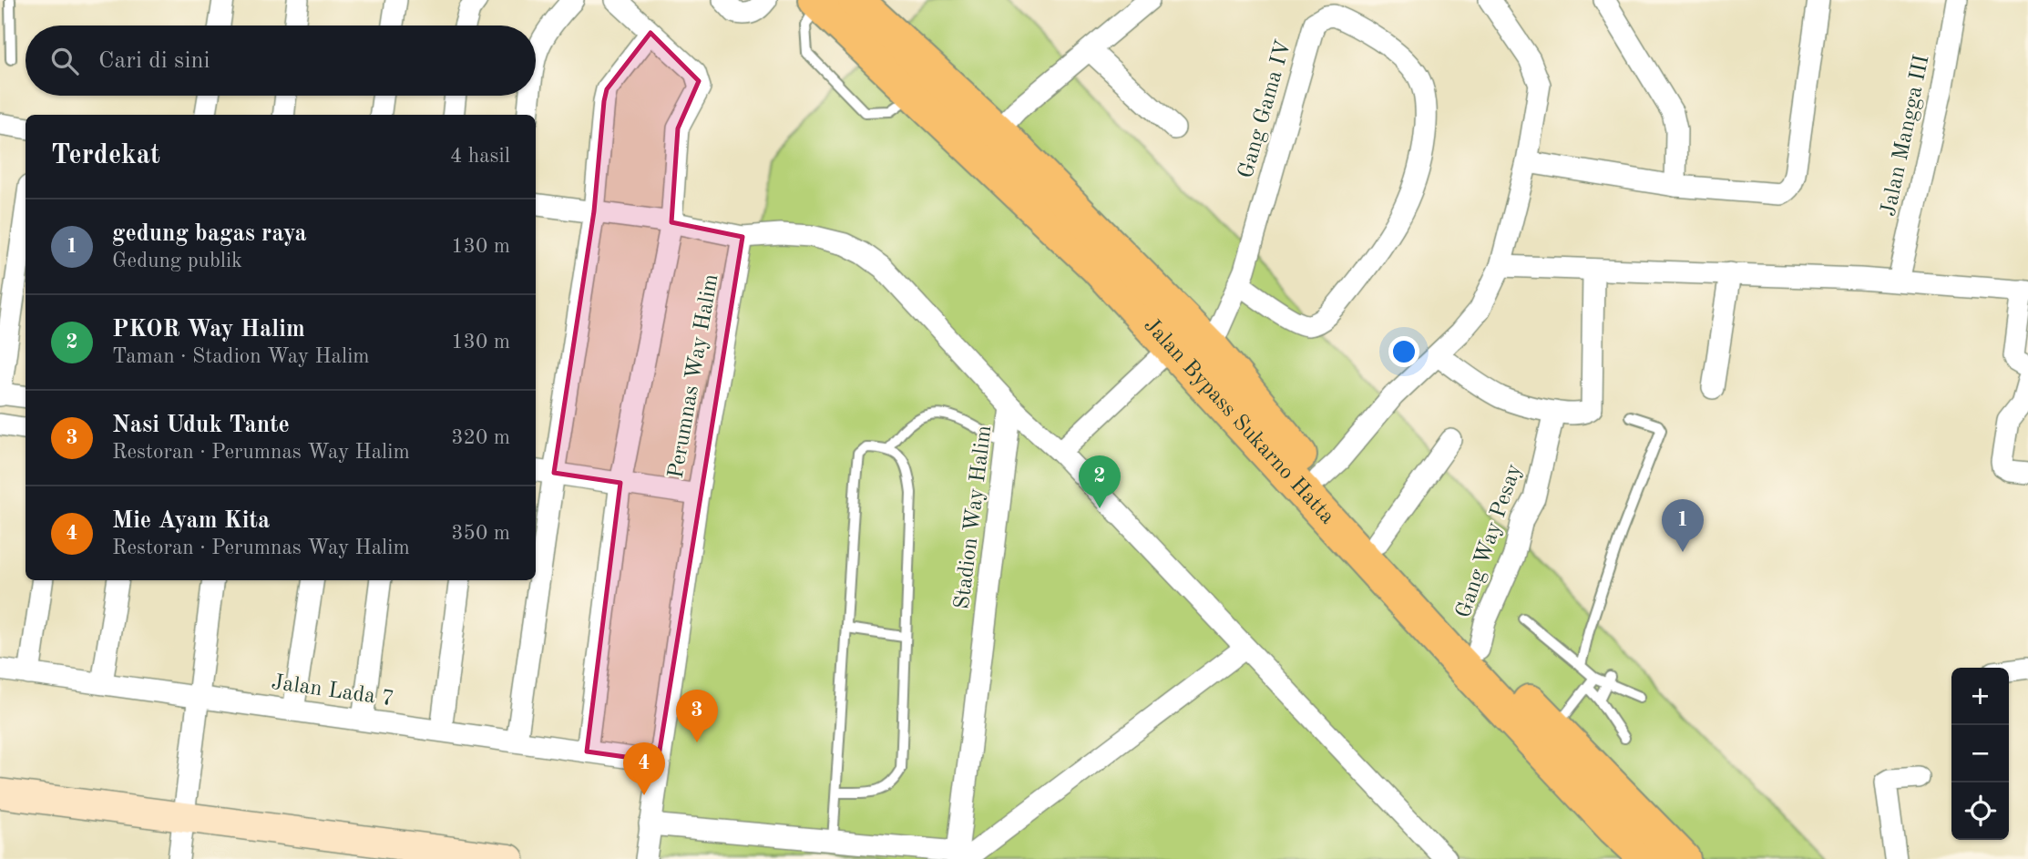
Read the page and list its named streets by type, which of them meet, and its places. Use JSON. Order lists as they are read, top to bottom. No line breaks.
{"streets":{"highway":["Jalan Bypass Sukarno Hatta"],"street":["Gang Gama IV","Jalan Mangga III","Perumnas Way Halim","Stadion Way Halim","Gang Way Pesay","Jalan Lada 7"]},"crossings":[["Gang Gama IV","Jalan Bypass Sukarno Hatta"],["Perumnas Way Halim","Jalan Lada 7"],["Jalan Bypass Sukarno Hatta","Gang Way Pesay"]],"page":{"search":"Cari di sini","heading":["Terdekat","4 hasil"],"list":[{"mark":"1","name":"gedung bagas raya","note":"Gedung publik","value":"130 m"},{"mark":"2","name":"PKOR Way Halim","note":"Taman · Stadion Way Halim","value":"130 m"},{"mark":"3","name":"Nasi Uduk Tante","note":"Restoran · Perumnas Way Halim","value":"320 m"},{"mark":"4","name":"Mie Ayam Kita","note":"Restoran · Perumnas Way Halim","value":"350 m"}],"pins":["2","1","3","4"],"map_buttons":["+","−"]}}
